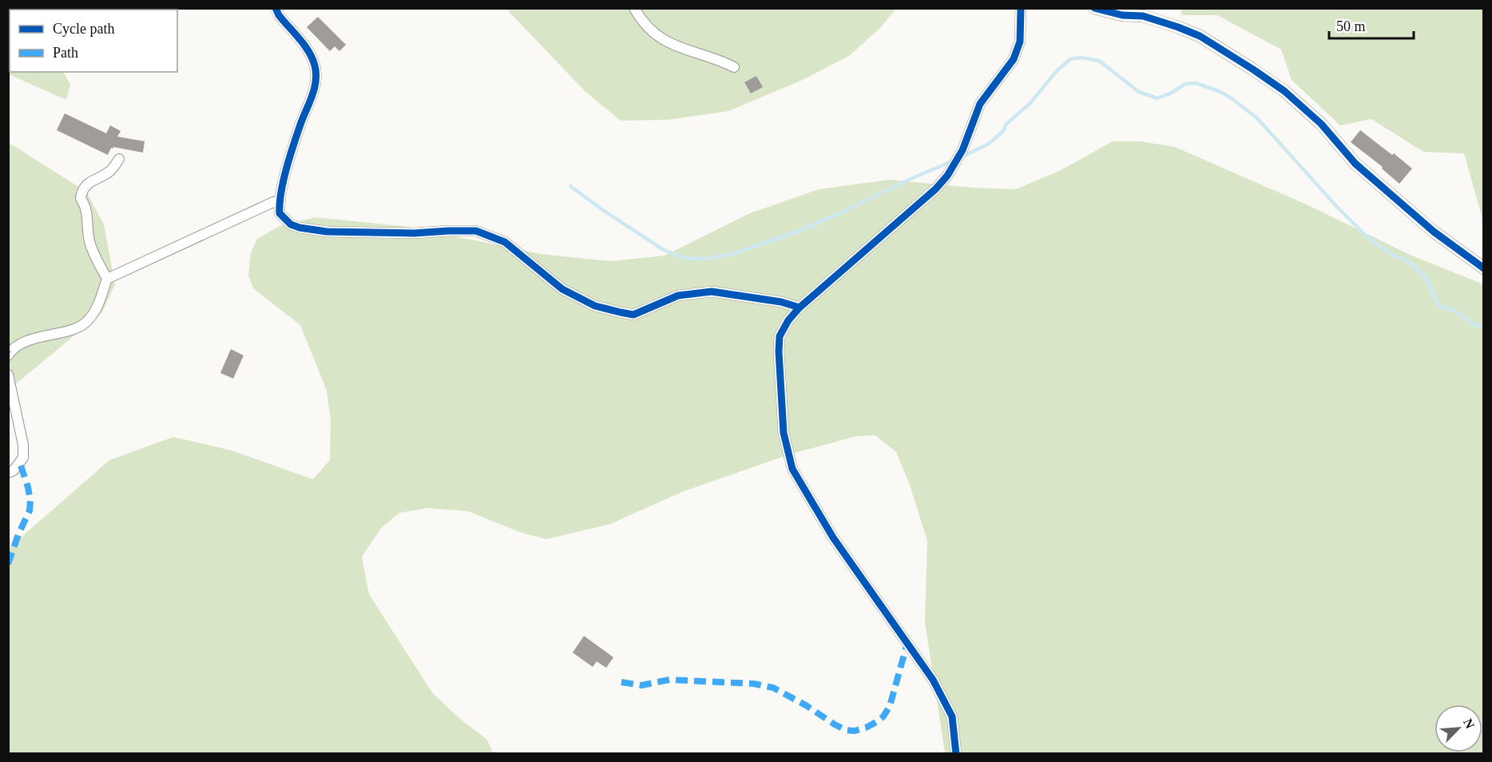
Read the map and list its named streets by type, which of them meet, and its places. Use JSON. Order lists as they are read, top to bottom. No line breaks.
{"legend":["Cycle path","Path"],"scale_bar":"50 m","north":"top right"}
